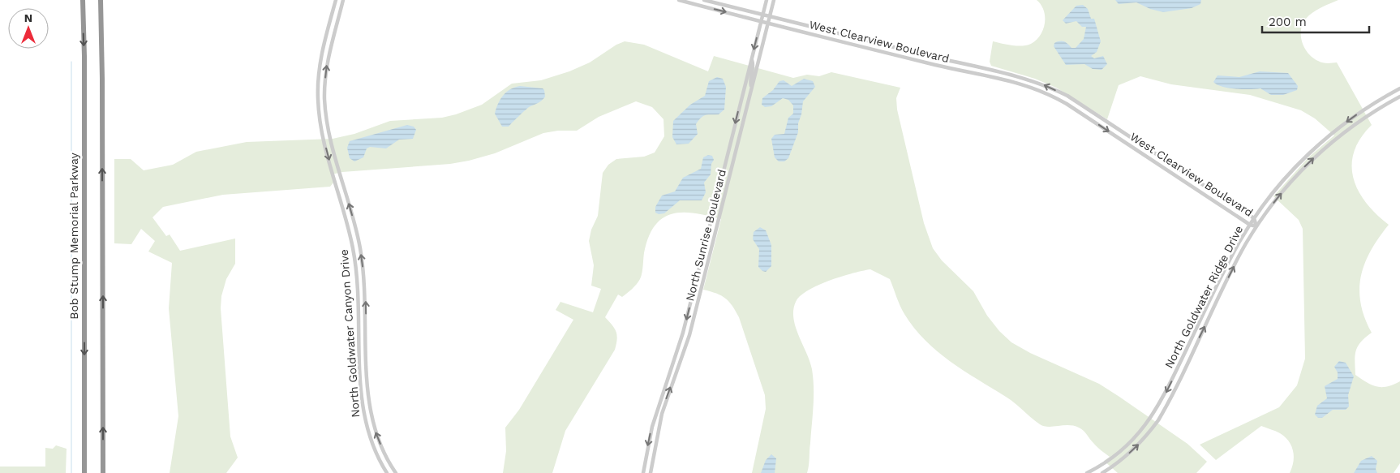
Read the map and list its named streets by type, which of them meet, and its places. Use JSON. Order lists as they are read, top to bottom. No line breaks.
{"streets":{"highway":["Bob Stump Memorial Parkway"],"street":["West Clearview Boulevard","North Sunrise Boulevard","North Goldwater Ridge Drive","North Goldwater Canyon Drive"]},"crossings":[["West Clearview Boulevard","North Sunrise Boulevard"],["West Clearview Boulevard","North Goldwater Ridge Drive"]],"scale_bar":"200 m","north":"top"}
